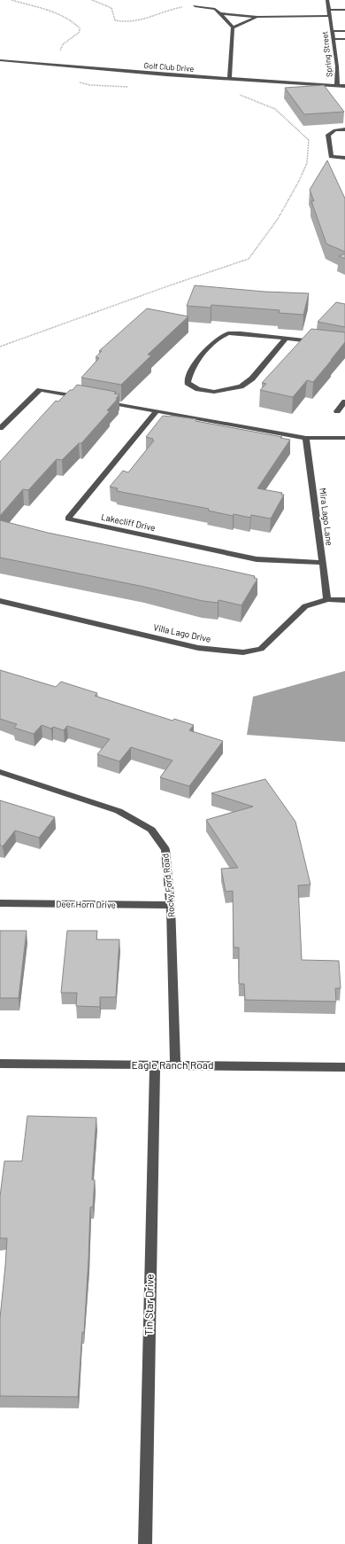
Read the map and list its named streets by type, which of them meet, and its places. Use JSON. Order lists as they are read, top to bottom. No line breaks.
{"streets":{"street":["Spring Street","Golf Club Drive","Mira Lago Lane","Lakecliff Drive","Villa Lago Drive","Rocky Ford Road","Deer Horn Drive","Eagle Ranch Road","Tin Star Drive"]},"crossings":[["Spring Street","Golf Club Drive"],["Mira Lago Lane","Lakecliff Drive"],["Mira Lago Lane","Villa Lago Drive"],["Rocky Ford Road","Deer Horn Drive"],["Rocky Ford Road","Eagle Ranch Road"],["Eagle Ranch Road","Tin Star Drive"]]}
